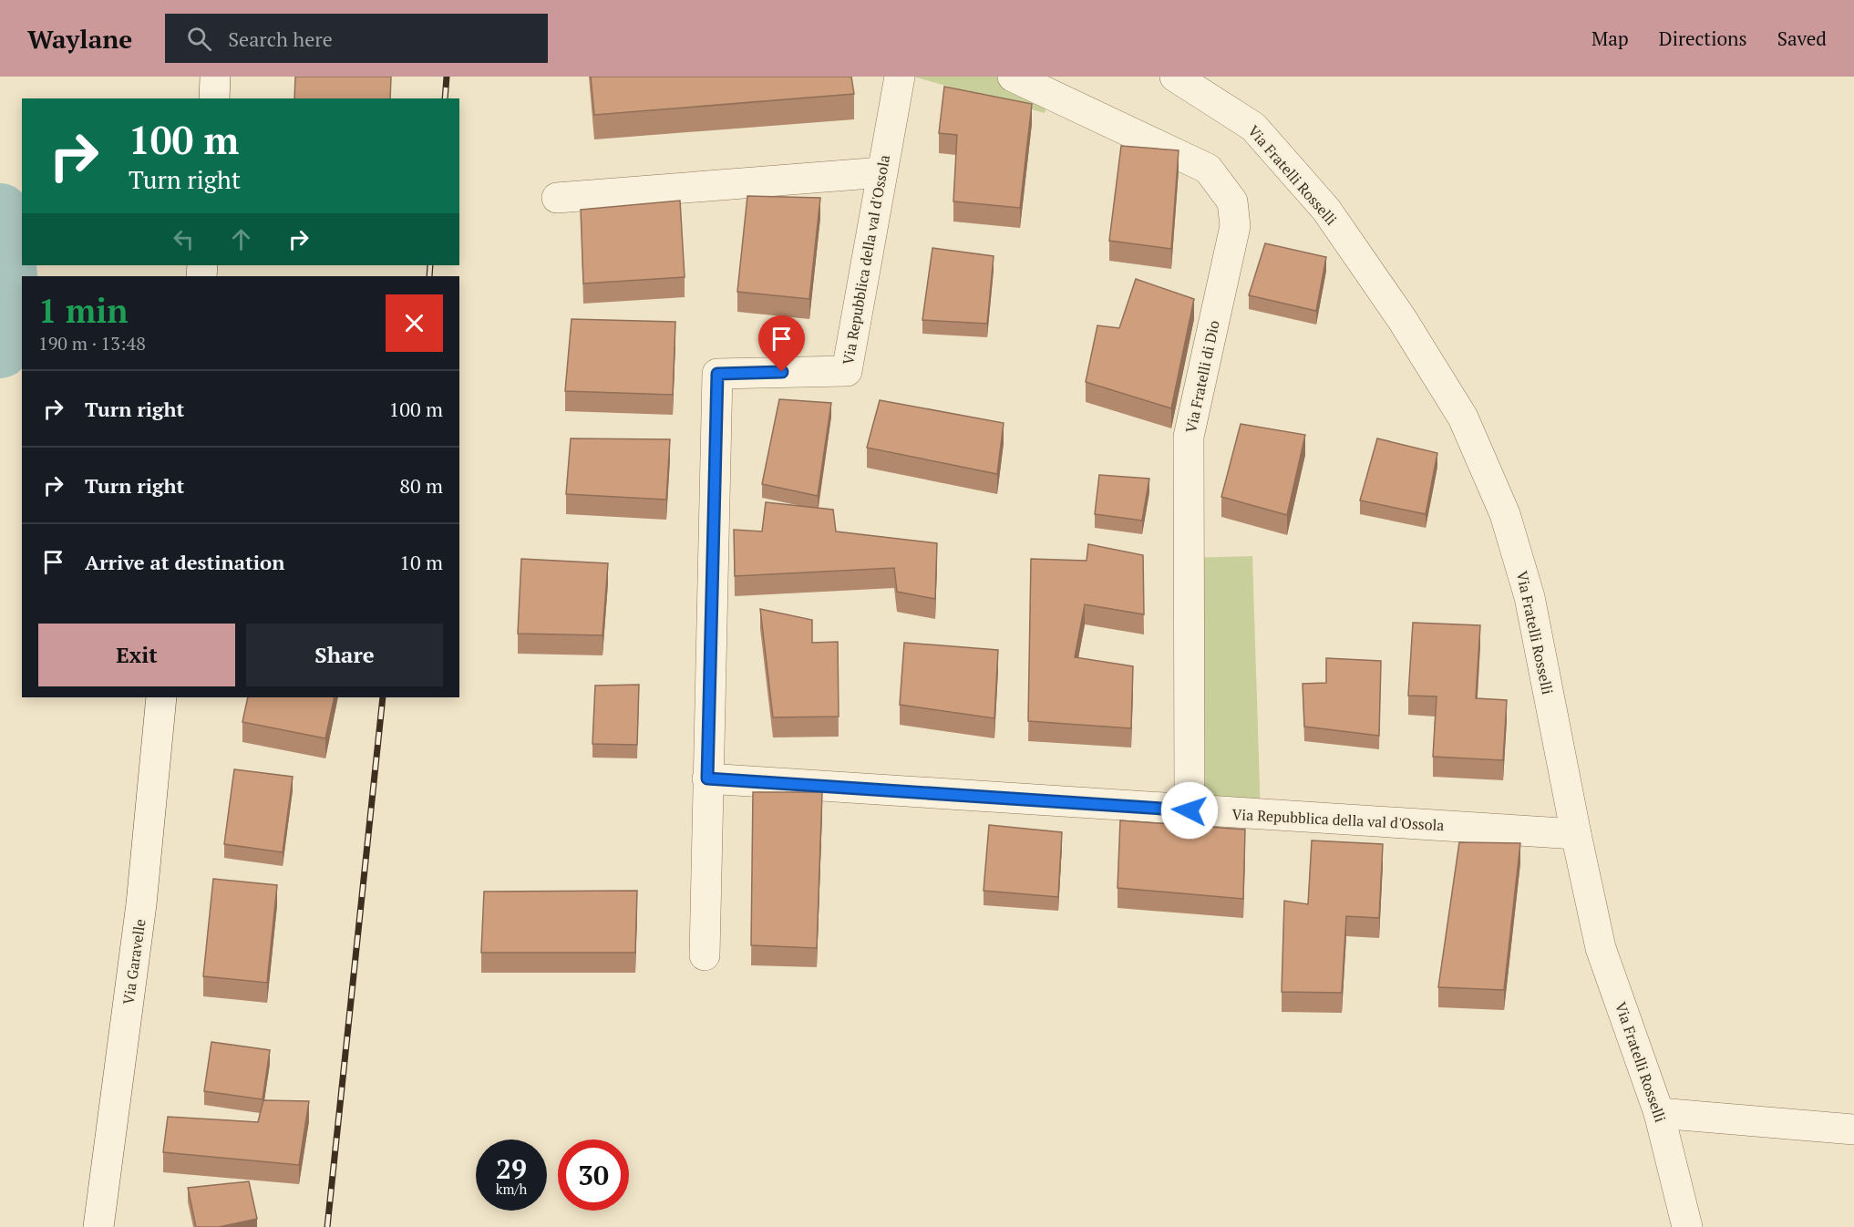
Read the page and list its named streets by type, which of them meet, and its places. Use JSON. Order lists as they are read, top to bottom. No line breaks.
{"streets":{"street":["Via Fratelli Rosselli","Via Repubblica della val d'Ossola","Via Fratelli di Dio","Via Garavelle"]},"crossings":[["Via Fratelli Rosselli","Via Repubblica della val d'Ossola"],["Via Repubblica della val d'Ossola","Via Fratelli di Dio"]],"page":{"header":"Waylane","search":"Search here","nav":["Map","Directions","Saved"],"turn":["100 m","Turn right"],"heading":["1 min","190 m · 13:48"],"list":[{"name":"Turn right","value":"100 m"},{"name":"Turn right","value":"80 m"},{"name":"Arrive at destination","value":"10 m"}],"buttons":["Exit","Share"],"speed":"29 km/h","limit":"30"}}
